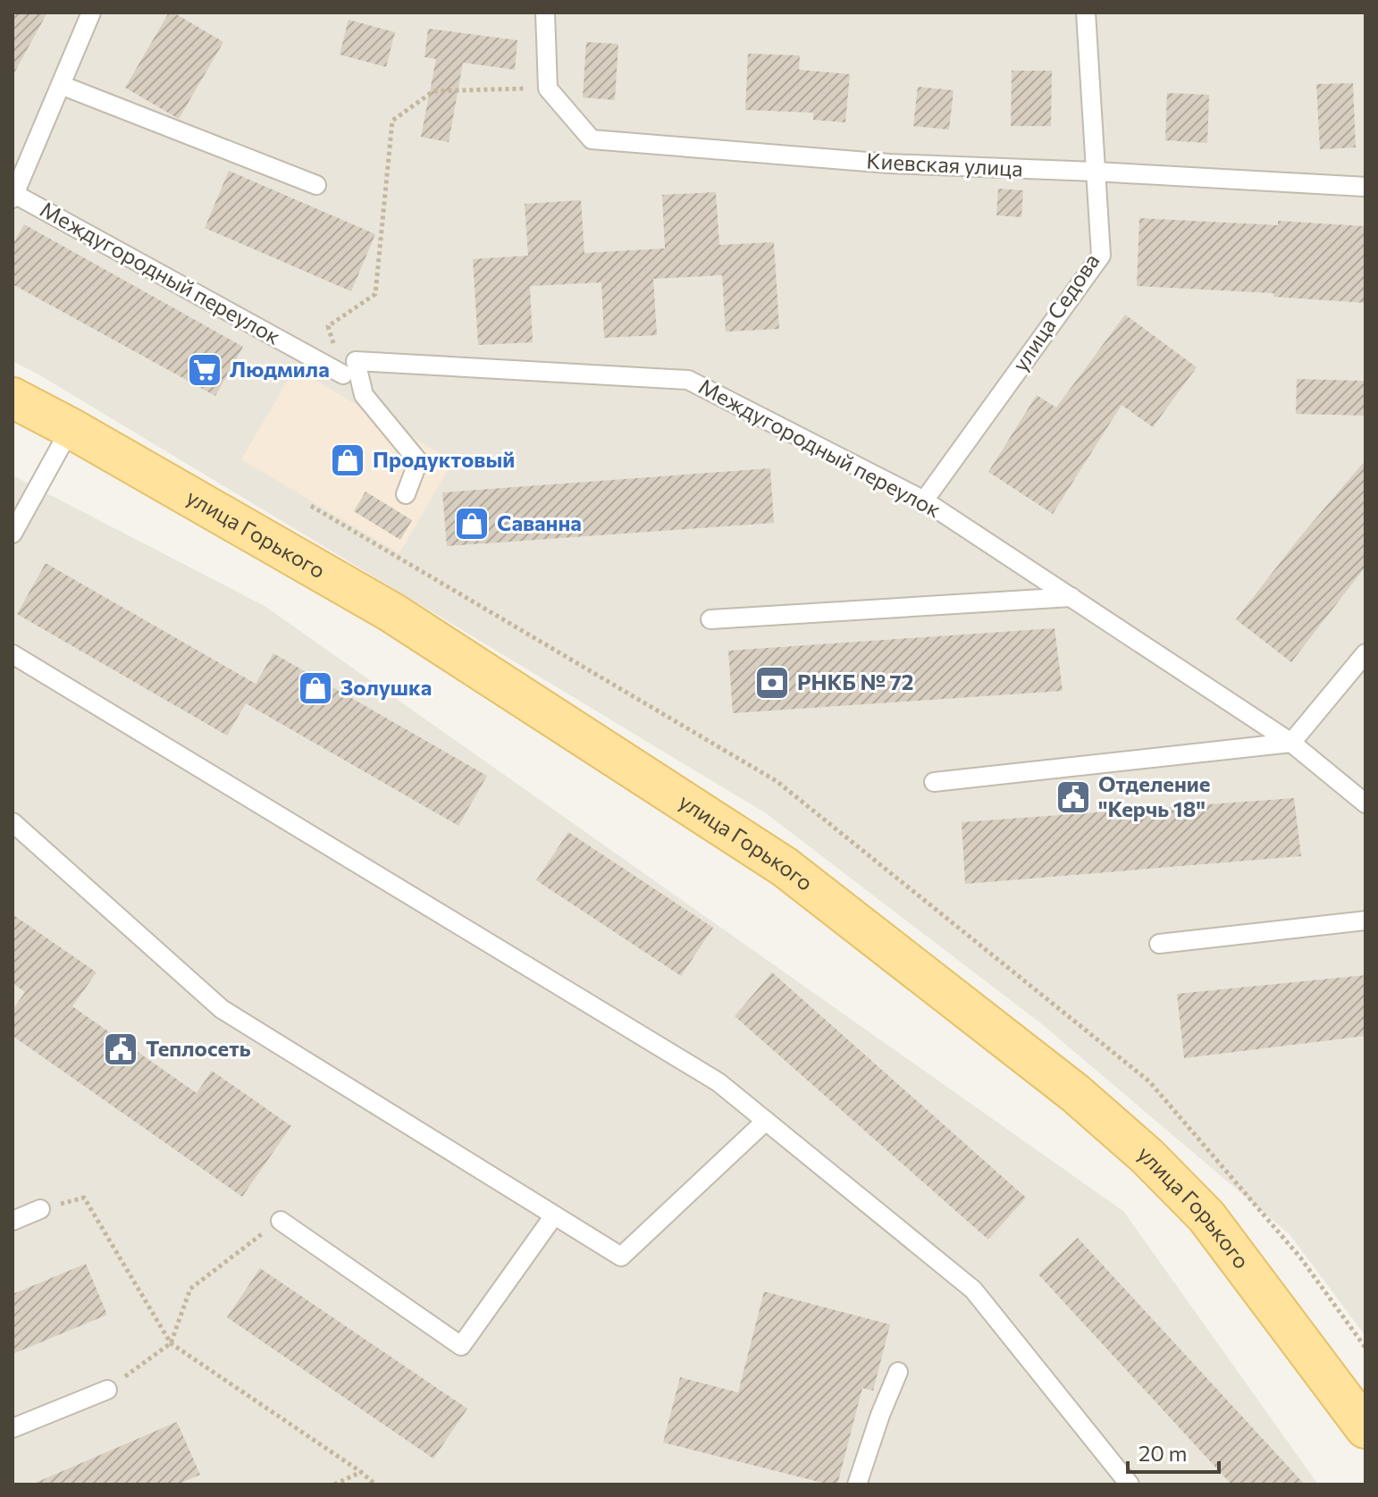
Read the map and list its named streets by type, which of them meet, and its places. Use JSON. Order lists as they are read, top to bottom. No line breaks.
{"streets":{"main road":["улица Горького"],"lane":["Киевская улица","Междугородный переулок","улица Седова"]},"crossings":[["Киевская улица","улица Седова"],["Междугородный переулок","улица Седова"]],"places":{"supermarket":["Людмила"],"shop":["Продуктовый","Саванна","Золушка"],"bank":["РНКБ № 72"],"public building":["Отделение \"Керчь 18\"","Теплосеть"]},"scale_bar":"20 m"}
